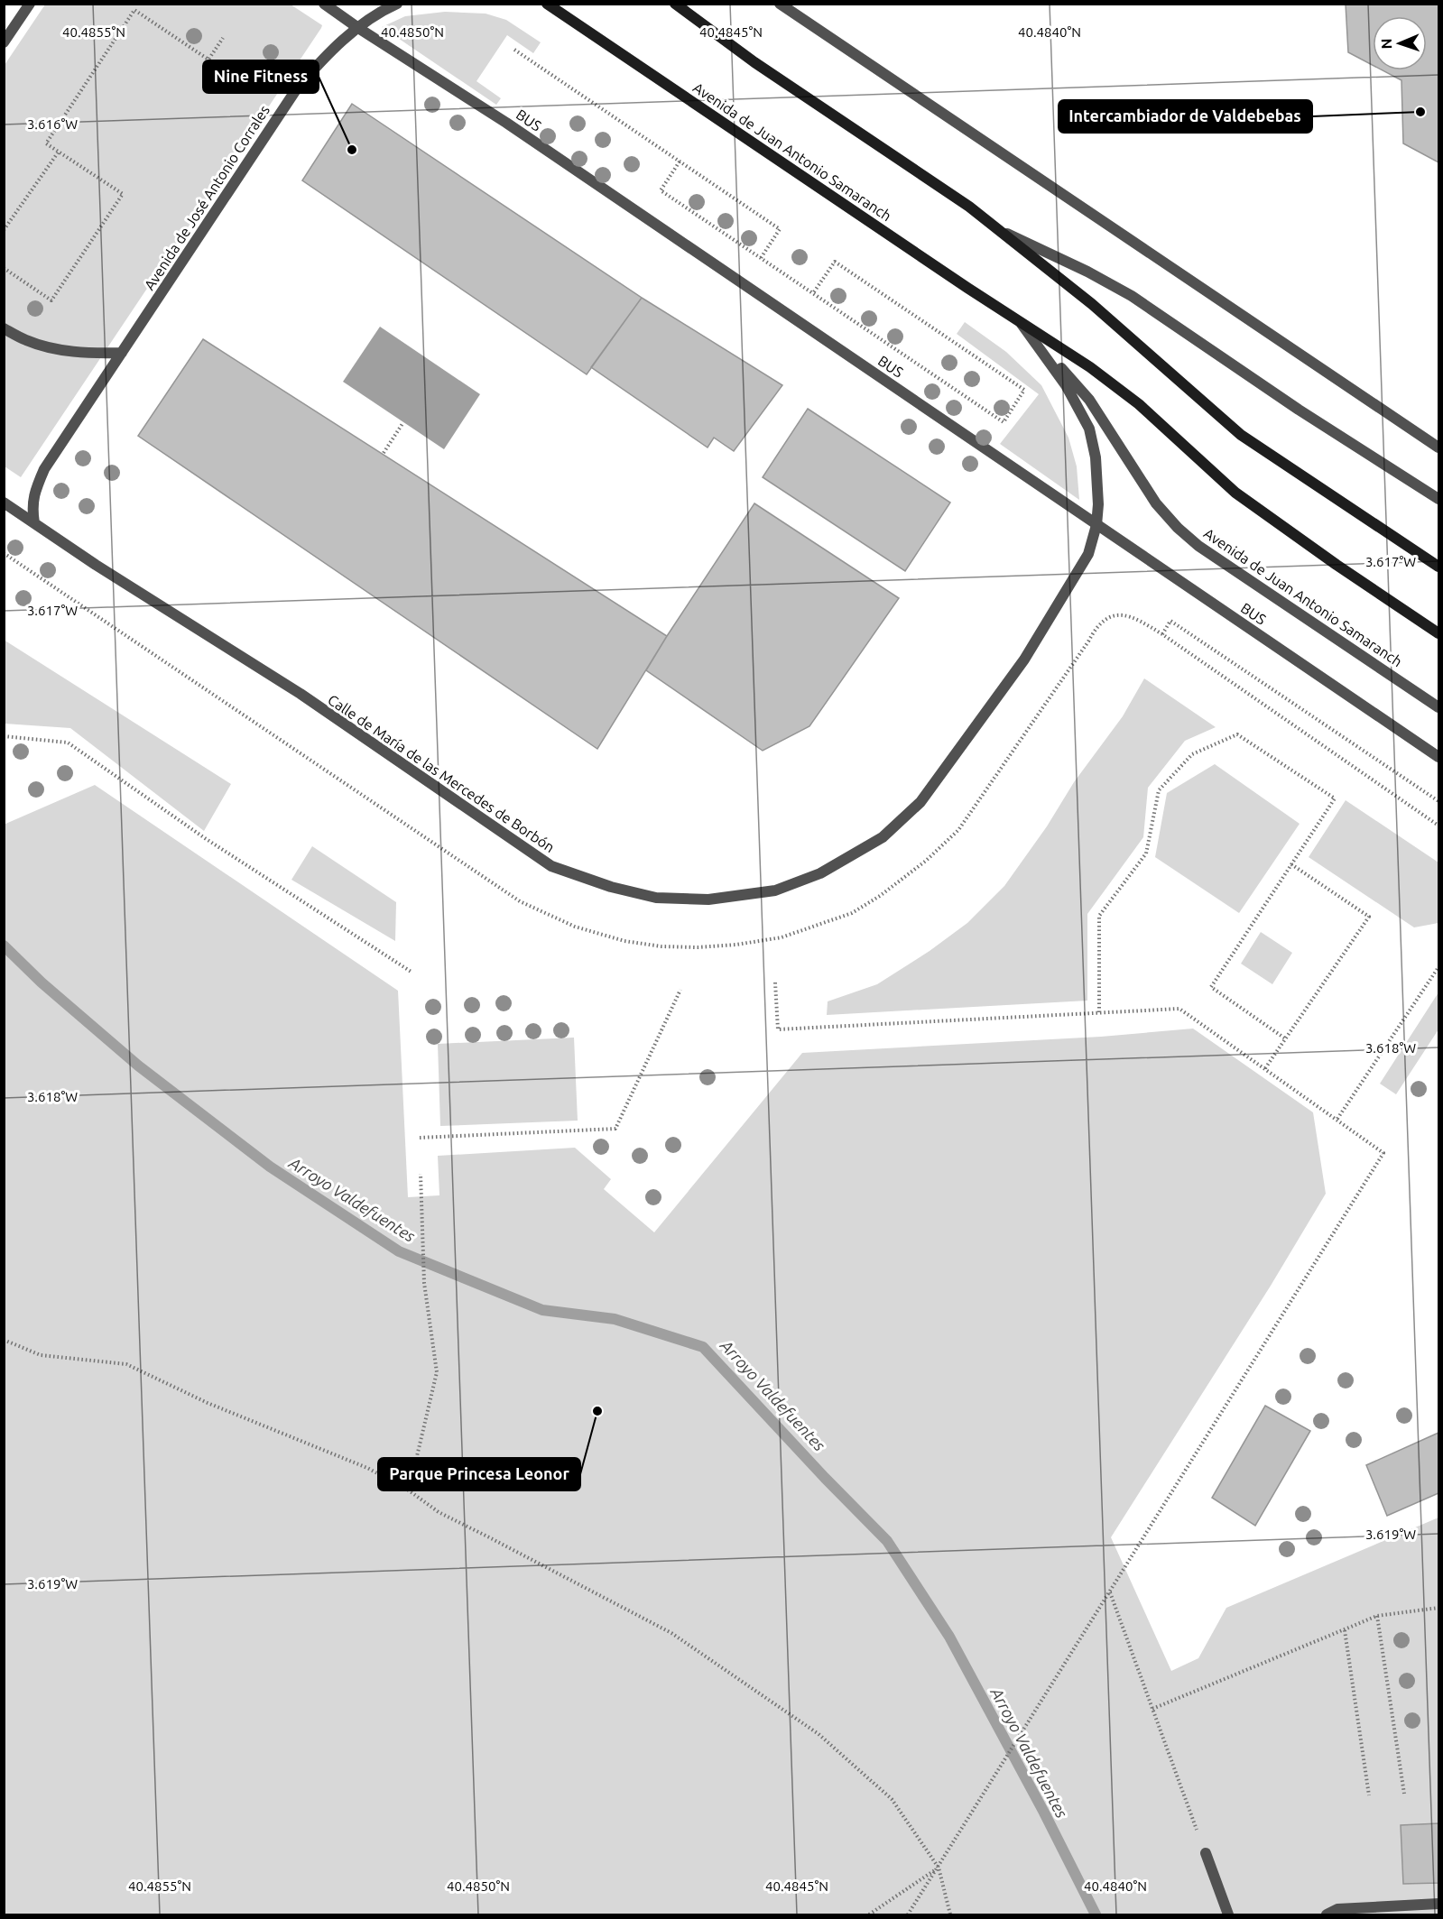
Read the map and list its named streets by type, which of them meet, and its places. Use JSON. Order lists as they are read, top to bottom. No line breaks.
{"streets":{"main road":["Avenida de Juan Antonio Samaranch"],"street":["BUS","Avenida de José Antonio Corrales","Calle de María de las Mercedes de Borbón"]},"crossings":[["BUS","Avenida de José Antonio Corrales"],["BUS","Calle de María de las Mercedes de Borbón"],["Avenida de Juan Antonio Samaranch","Calle de María de las Mercedes de Borbón"],["Avenida de José Antonio Corrales","Calle de María de las Mercedes de Borbón"]],"water":["Arroyo Valdefuentes"],"places":["Intercambiador de Valdebebas","Nine Fitness","Parque Princesa Leonor"],"north":"left","coordinates":["40.4855°N","40.4850°N","40.4845°N","40.4840°N","3.616°W","3.617°W","3.618°W","3.619°W"]}
